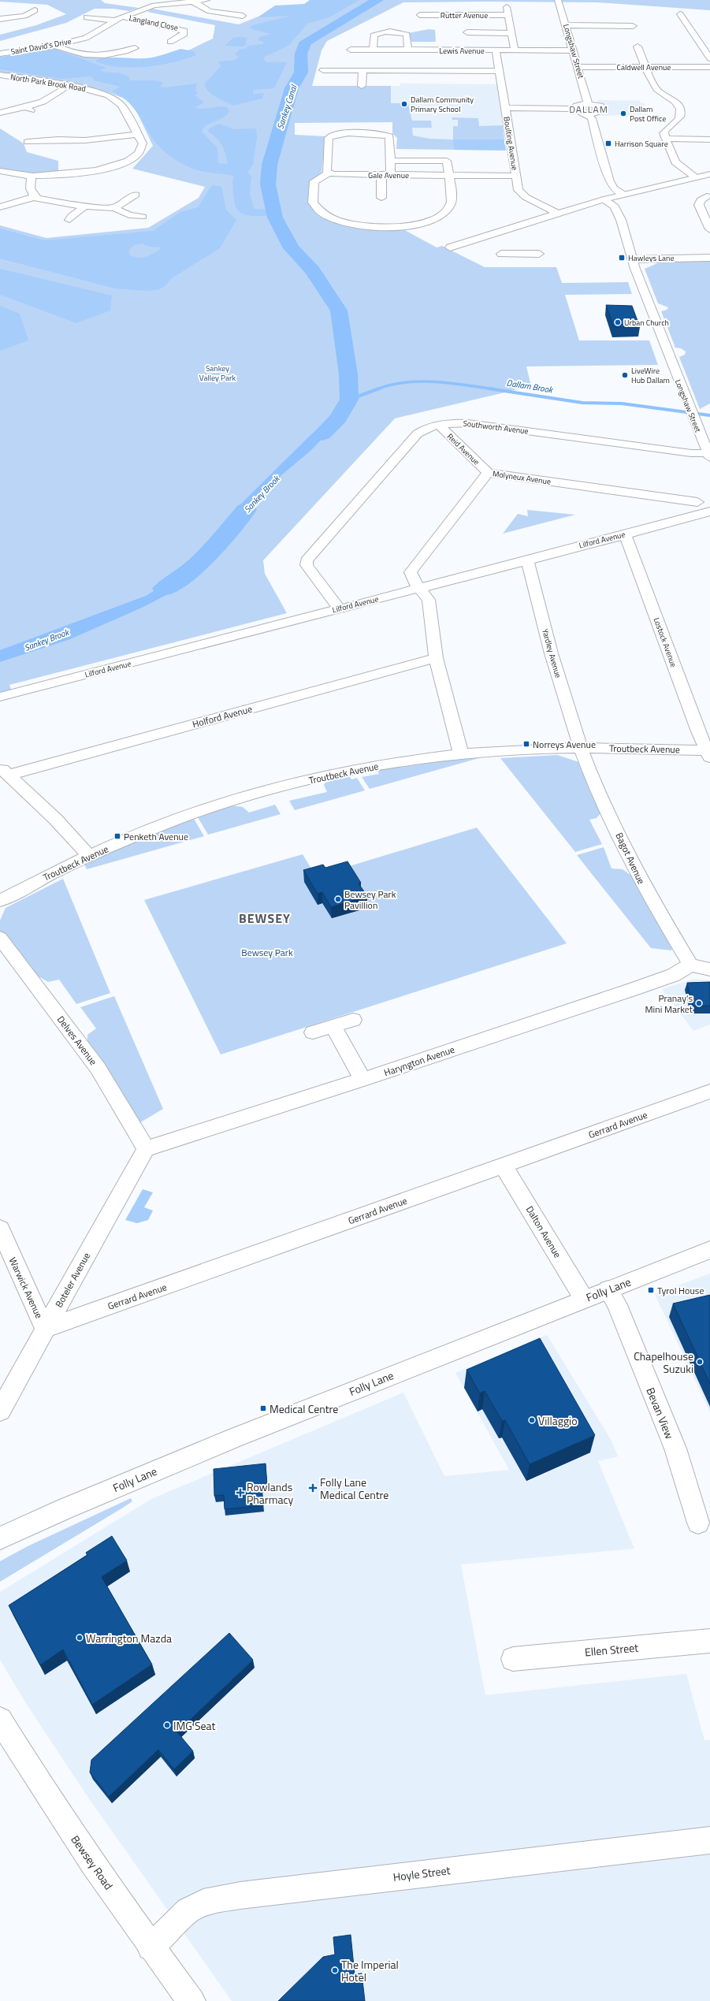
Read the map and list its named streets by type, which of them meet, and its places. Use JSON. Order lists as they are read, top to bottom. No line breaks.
{"streets":{"street":["Rutter Avenue","Langland Close","Saint David's Drive","Lewis Avenue","Longshaw Street","Caldwell Avenue","North Park Brook Road","Boulting Avenue","Gale Avenue","Southworth Avenue","Reid Avenue","Molyneux Avenue","Lilford Avenue","Lostock Avenue","Yardley Avenue","Holford Avenue","Troutbeck Avenue","Bagot Avenue","Delves Avenue","Haryngton Avenue","Gerrard Avenue","Dalton Avenue","Boteler Avenue","Warwick Avenue","Folly Lane","Bevan View","Ellen Street","Bewsey Road","Hoyle Street"]},"crossings":[["Langland Close","Saint David's Drive"],["Lewis Avenue","Longshaw Street"],["Lewis Avenue","Boulting Avenue"],["Longshaw Street","Caldwell Avenue"],["Longshaw Street","Southworth Avenue"],["Boulting Avenue","Gale Avenue"],["Southworth Avenue","Reid Avenue"],["Southworth Avenue","Lilford Avenue"],["Reid Avenue","Molyneux Avenue"],["Molyneux Avenue","Lilford Avenue"],["Lilford Avenue","Lostock Avenue"],["Lilford Avenue","Yardley Avenue"],["Lostock Avenue","Troutbeck Avenue"],["Yardley Avenue","Troutbeck Avenue"],["Yardley Avenue","Bagot Avenue"],["Troutbeck Avenue","Bagot Avenue"],["Bagot Avenue","Haryngton Avenue"],["Delves Avenue","Haryngton Avenue"],["Delves Avenue","Boteler Avenue"],["Haryngton Avenue","Boteler Avenue"],["Gerrard Avenue","Dalton Avenue"],["Gerrard Avenue","Boteler Avenue"],["Gerrard Avenue","Warwick Avenue"],["Dalton Avenue","Folly Lane"],["Boteler Avenue","Warwick Avenue"],["Folly Lane","Bevan View"],["Bewsey Road","Hoyle Street"]],"districts":["DALLAM","BEWSEY"],"water":["Sankey Canal","Dallam Brook","Sankey Brook"],"parks":["Sankey Valley Park","Bewsey Park"],"places":{"other":["Dallam Community Primary School","Dallam Post Office","Urban Church","LiveWire Hub Dallam","Bewsey Park Pavillion","Pranay's Mini Market","Chapelhouse Suzuki","Villaggio","Warrington Mazda","IMG Seat","The Imperial Hotel"],"transit":["Harrison Square","Hawleys Lane","Norreys Avenue","Penketh Avenue","Tyrol House","Medical Centre"],"health":["Folly Lane Medical Centre","Rowlands Pharmacy"]}}
